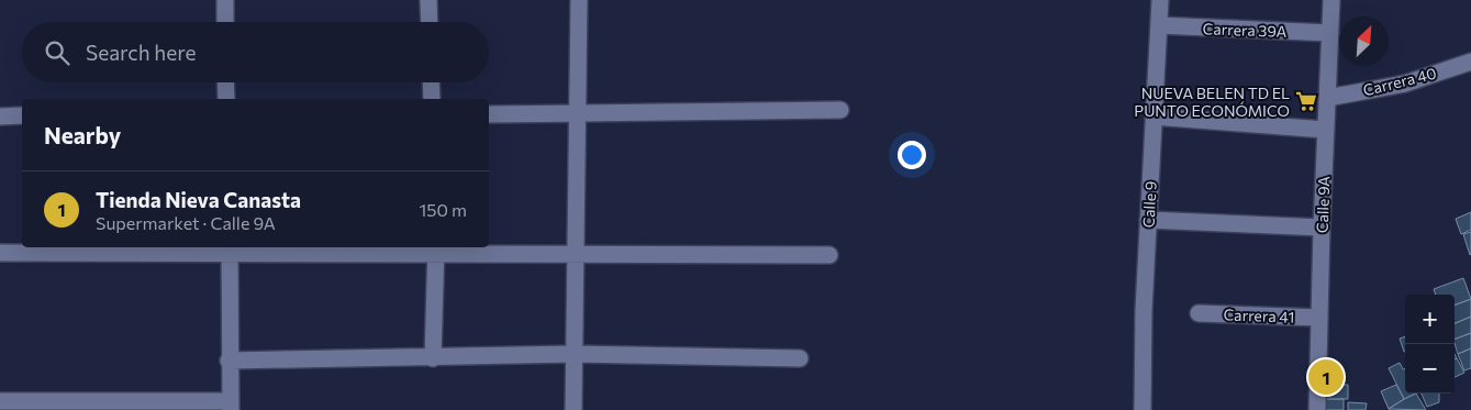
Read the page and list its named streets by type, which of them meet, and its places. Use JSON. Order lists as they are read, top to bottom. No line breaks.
{"streets":{"street":["Carrera 39A","Carrera 40","Calle 9","Calle 9A","Carrera 41"]},"crossings":[["Carrera 39A","Calle 9"],["Carrera 39A","Calle 9A"],["Carrera 40","Calle 9A"],["Calle 9A","Carrera 41"]],"places":{"supermarket":["NUEVA BELEN TD EL PUNTO ECONÓMICO"]},"north":"top right","page":{"search":"Search here","heading":"Nearby","list":[{"mark":"1","name":"Tienda Nieva Canasta","note":"Supermarket · Calle 9A","value":"150 m"}],"map_buttons":["+","−"],"pins":"1"}}
